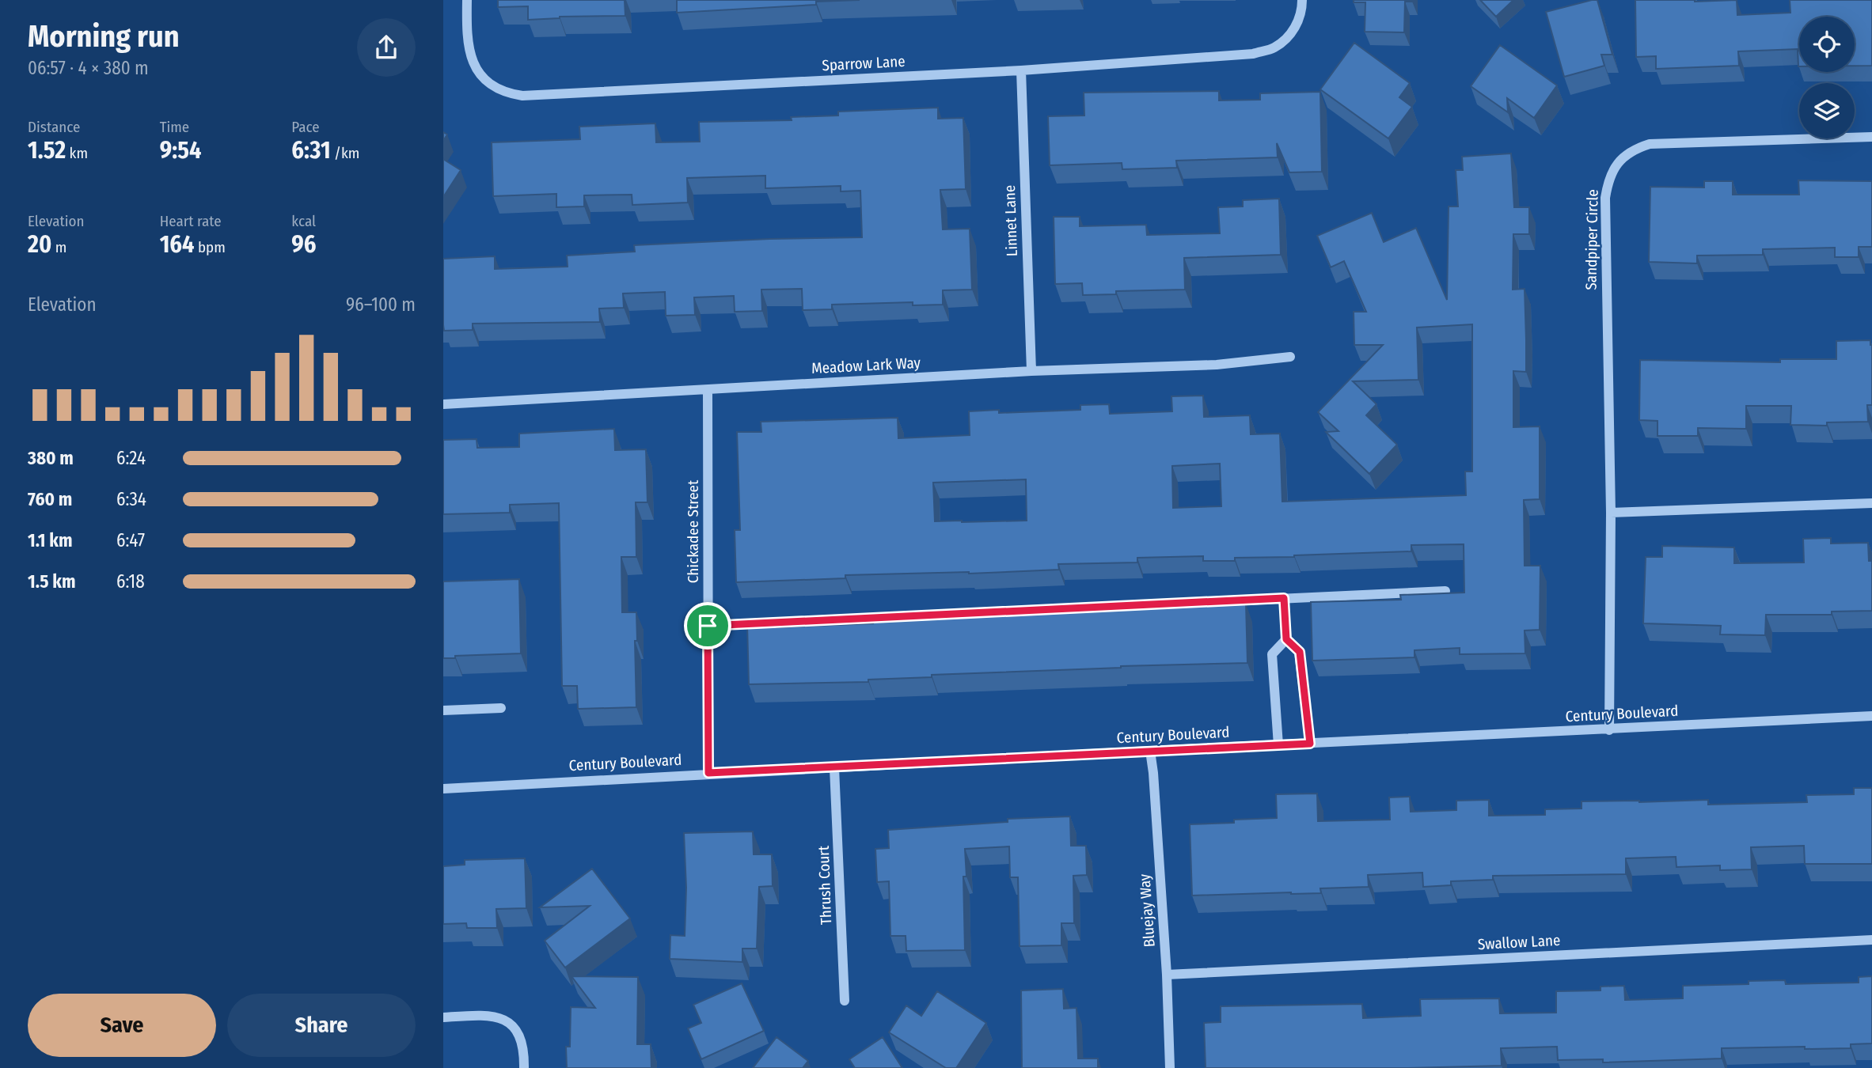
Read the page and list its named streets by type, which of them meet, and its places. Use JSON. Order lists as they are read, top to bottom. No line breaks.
{"streets":{"street":["Sparrow Lane","Linnet Lane","Sandpiper Circle","Meadow Lark Way","Chickadee Street","Century Boulevard","Thrush Court","Bluejay Way","Swallow Lane"]},"crossings":[["Sparrow Lane","Linnet Lane"],["Linnet Lane","Meadow Lark Way"],["Sandpiper Circle","Century Boulevard"],["Meadow Lark Way","Chickadee Street"],["Chickadee Street","Century Boulevard"],["Century Boulevard","Thrush Court"],["Century Boulevard","Bluejay Way"],["Bluejay Way","Swallow Lane"]],"page":{"heading":["Morning run","06:57 · 4 × 380 m"],"stats":[["Distance","1.52 km"],["Time","9:54"],["Pace","6:31 /km"],["Elevation","20 m"],["Heart rate","164 bpm"],["kcal","96"]],"chart":["Elevation","96–100 m"],"list":[{"name":"380 m","note":"6:24"},{"name":"760 m","note":"6:34"},{"name":"1.1 km","note":"6:47"},{"name":"1.5 km","note":"6:18"}],"buttons":["Save","Share"]}}
